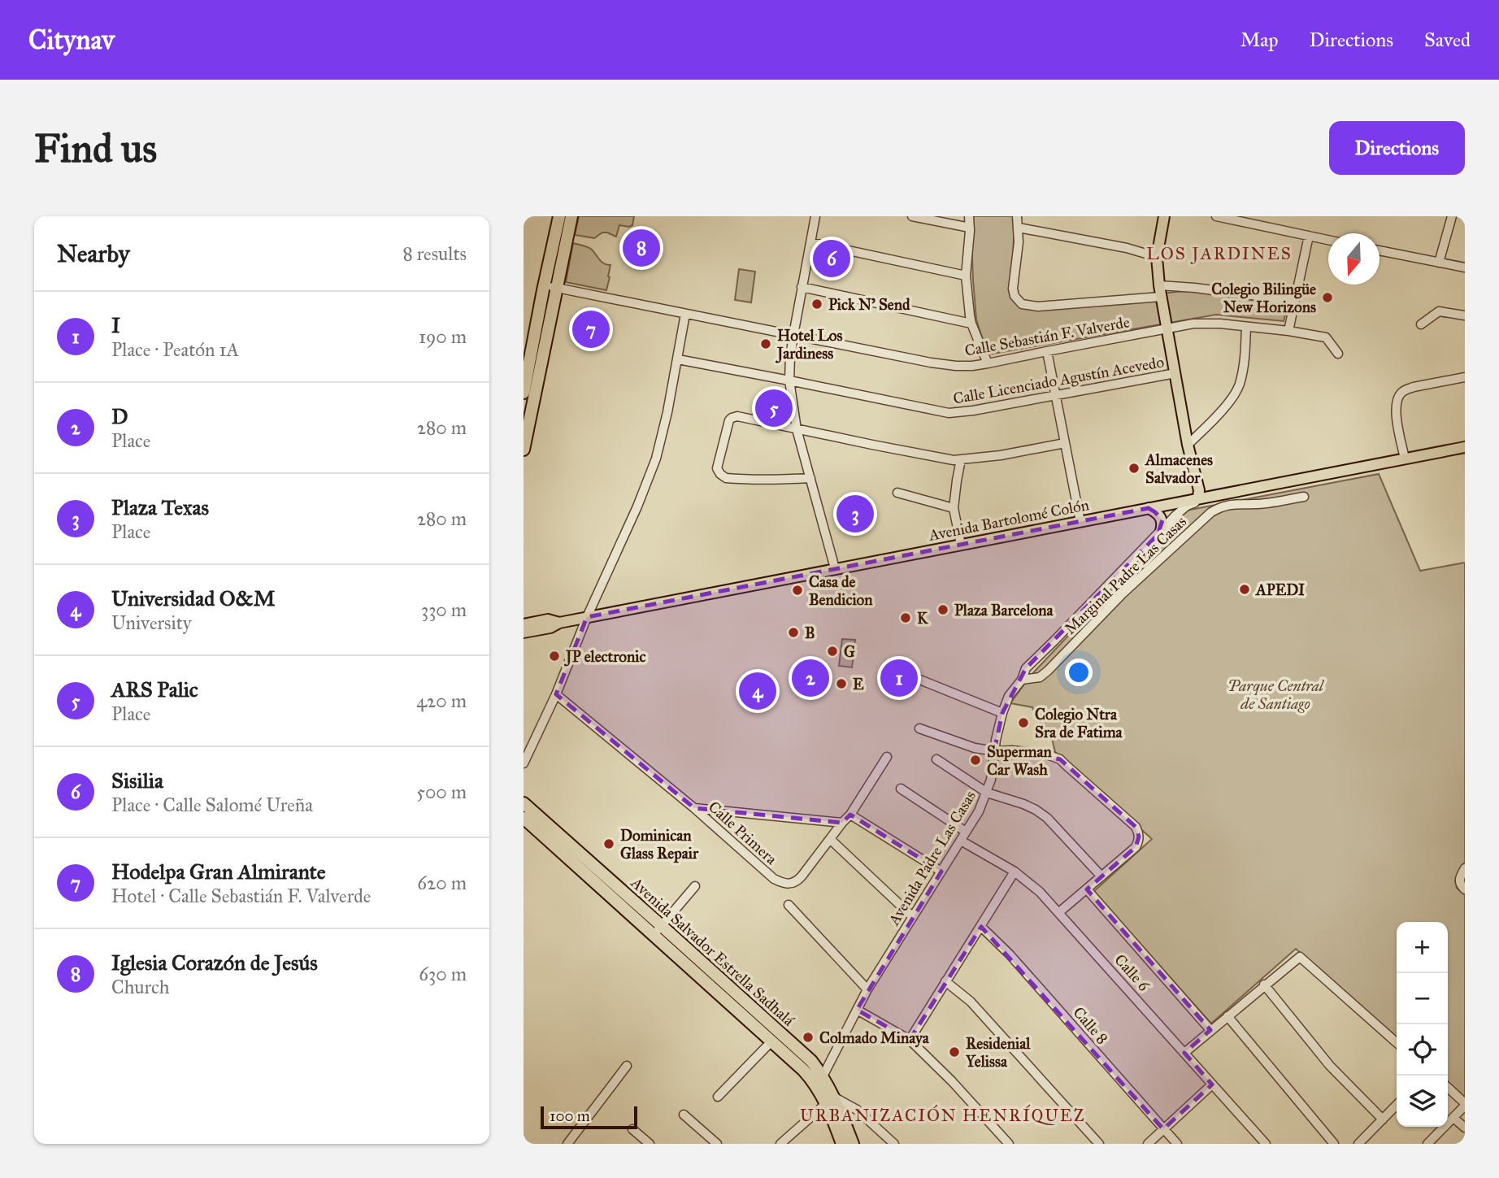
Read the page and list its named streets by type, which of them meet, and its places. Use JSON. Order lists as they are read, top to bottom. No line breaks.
{"streets":{"highway":["Avenida Salvador Estrella Sadhalá"],"main road":["Avenida Bartolomé Colón"],"street":["Calle Sebastián F. Valverde","Calle Licenciado Agustín Acevedo","Marginal Padre Las Casas","Calle Primera","Avenida Padre Las Casas","Calle 6","Calle 8"]},"crossings":[["Avenida Bartolomé Colón","Avenida Padre Las Casas"],["Marginal Padre Las Casas","Avenida Padre Las Casas"],["Avenida Padre Las Casas","Avenida Salvador Estrella Sadhalá"],["Avenida Padre Las Casas","Calle 6"]],"districts":["LOS JARDINES","URBANIZACIÓN HENRÍQUEZ"],"parks":["Parque Central de Santiago"],"places":["Colegio Bilingüe New Horizons","Pick N' Send","Hotel Los Jardiness","Almacenes Salvador","APEDI","Casa de Bendicion","Plaza Barcelona","K","B","G","JP electronic","E","Colegio Ntra Sra de Fatima","Superman Car Wash","Dominican Glass Repair","Colmado Minaya","Residenial Yelissa"],"scale_bar":"100 m","north":"bottom","page":{"header":"Citynav","nav":["Map","Directions","Saved"],"buttons":"Directions","title":"Find us","heading":["Nearby","8 results"],"pins":["8","6","7","5","3","1","2","4"],"list":[{"mark":"1","name":"I","note":"Place · Peatón 1A","value":"190 m"},{"mark":"2","name":"D","note":"Place","value":"280 m"},{"mark":"3","name":"Plaza Texas","note":"Place","value":"280 m"},{"mark":"4","name":"Universidad O&M","note":"University","value":"330 m"},{"mark":"5","name":"ARS Palic","note":"Place","value":"420 m"},{"mark":"6","name":"Sisilia","note":"Place · Calle Salomé Ureña","value":"500 m"},{"mark":"7","name":"Hodelpa Gran Almirante","note":"Hotel · Calle Sebastián F. Valverde","value":"620 m"},{"mark":"8","name":"Iglesia Corazón de Jesús","note":"Church","value":"630 m"}],"map_buttons":["+","−"],"scale":"100 m"}}
